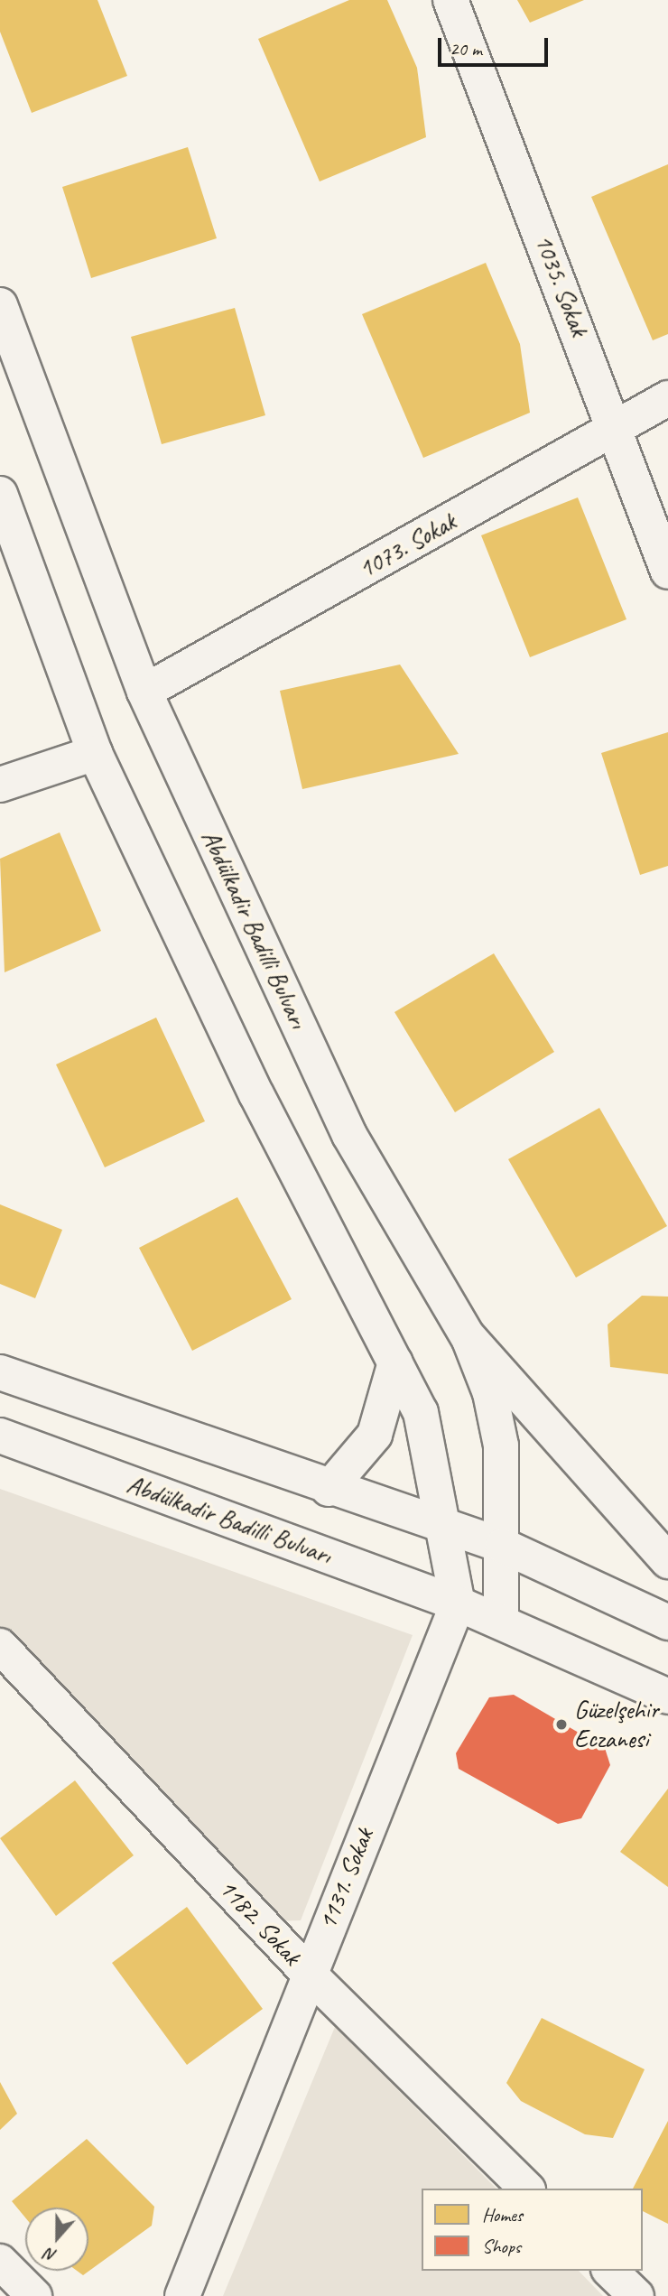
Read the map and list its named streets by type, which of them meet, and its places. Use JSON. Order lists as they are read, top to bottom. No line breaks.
{"streets":{"main road":["1035. Sokak","1073. Sokak","Abdülkadir Badilli Bulvarı","1131. Sokak","1182. Sokak"]},"crossings":[["1035. Sokak","1073. Sokak"],["1073. Sokak","Abdülkadir Badilli Bulvarı"],["Abdülkadir Badilli Bulvarı","1131. Sokak"],["1131. Sokak","1182. Sokak"]],"places":["Güzelşehir Eczanesi"],"legend":["Homes","Shops"],"scale_bar":"20 m","north":"bottom"}
